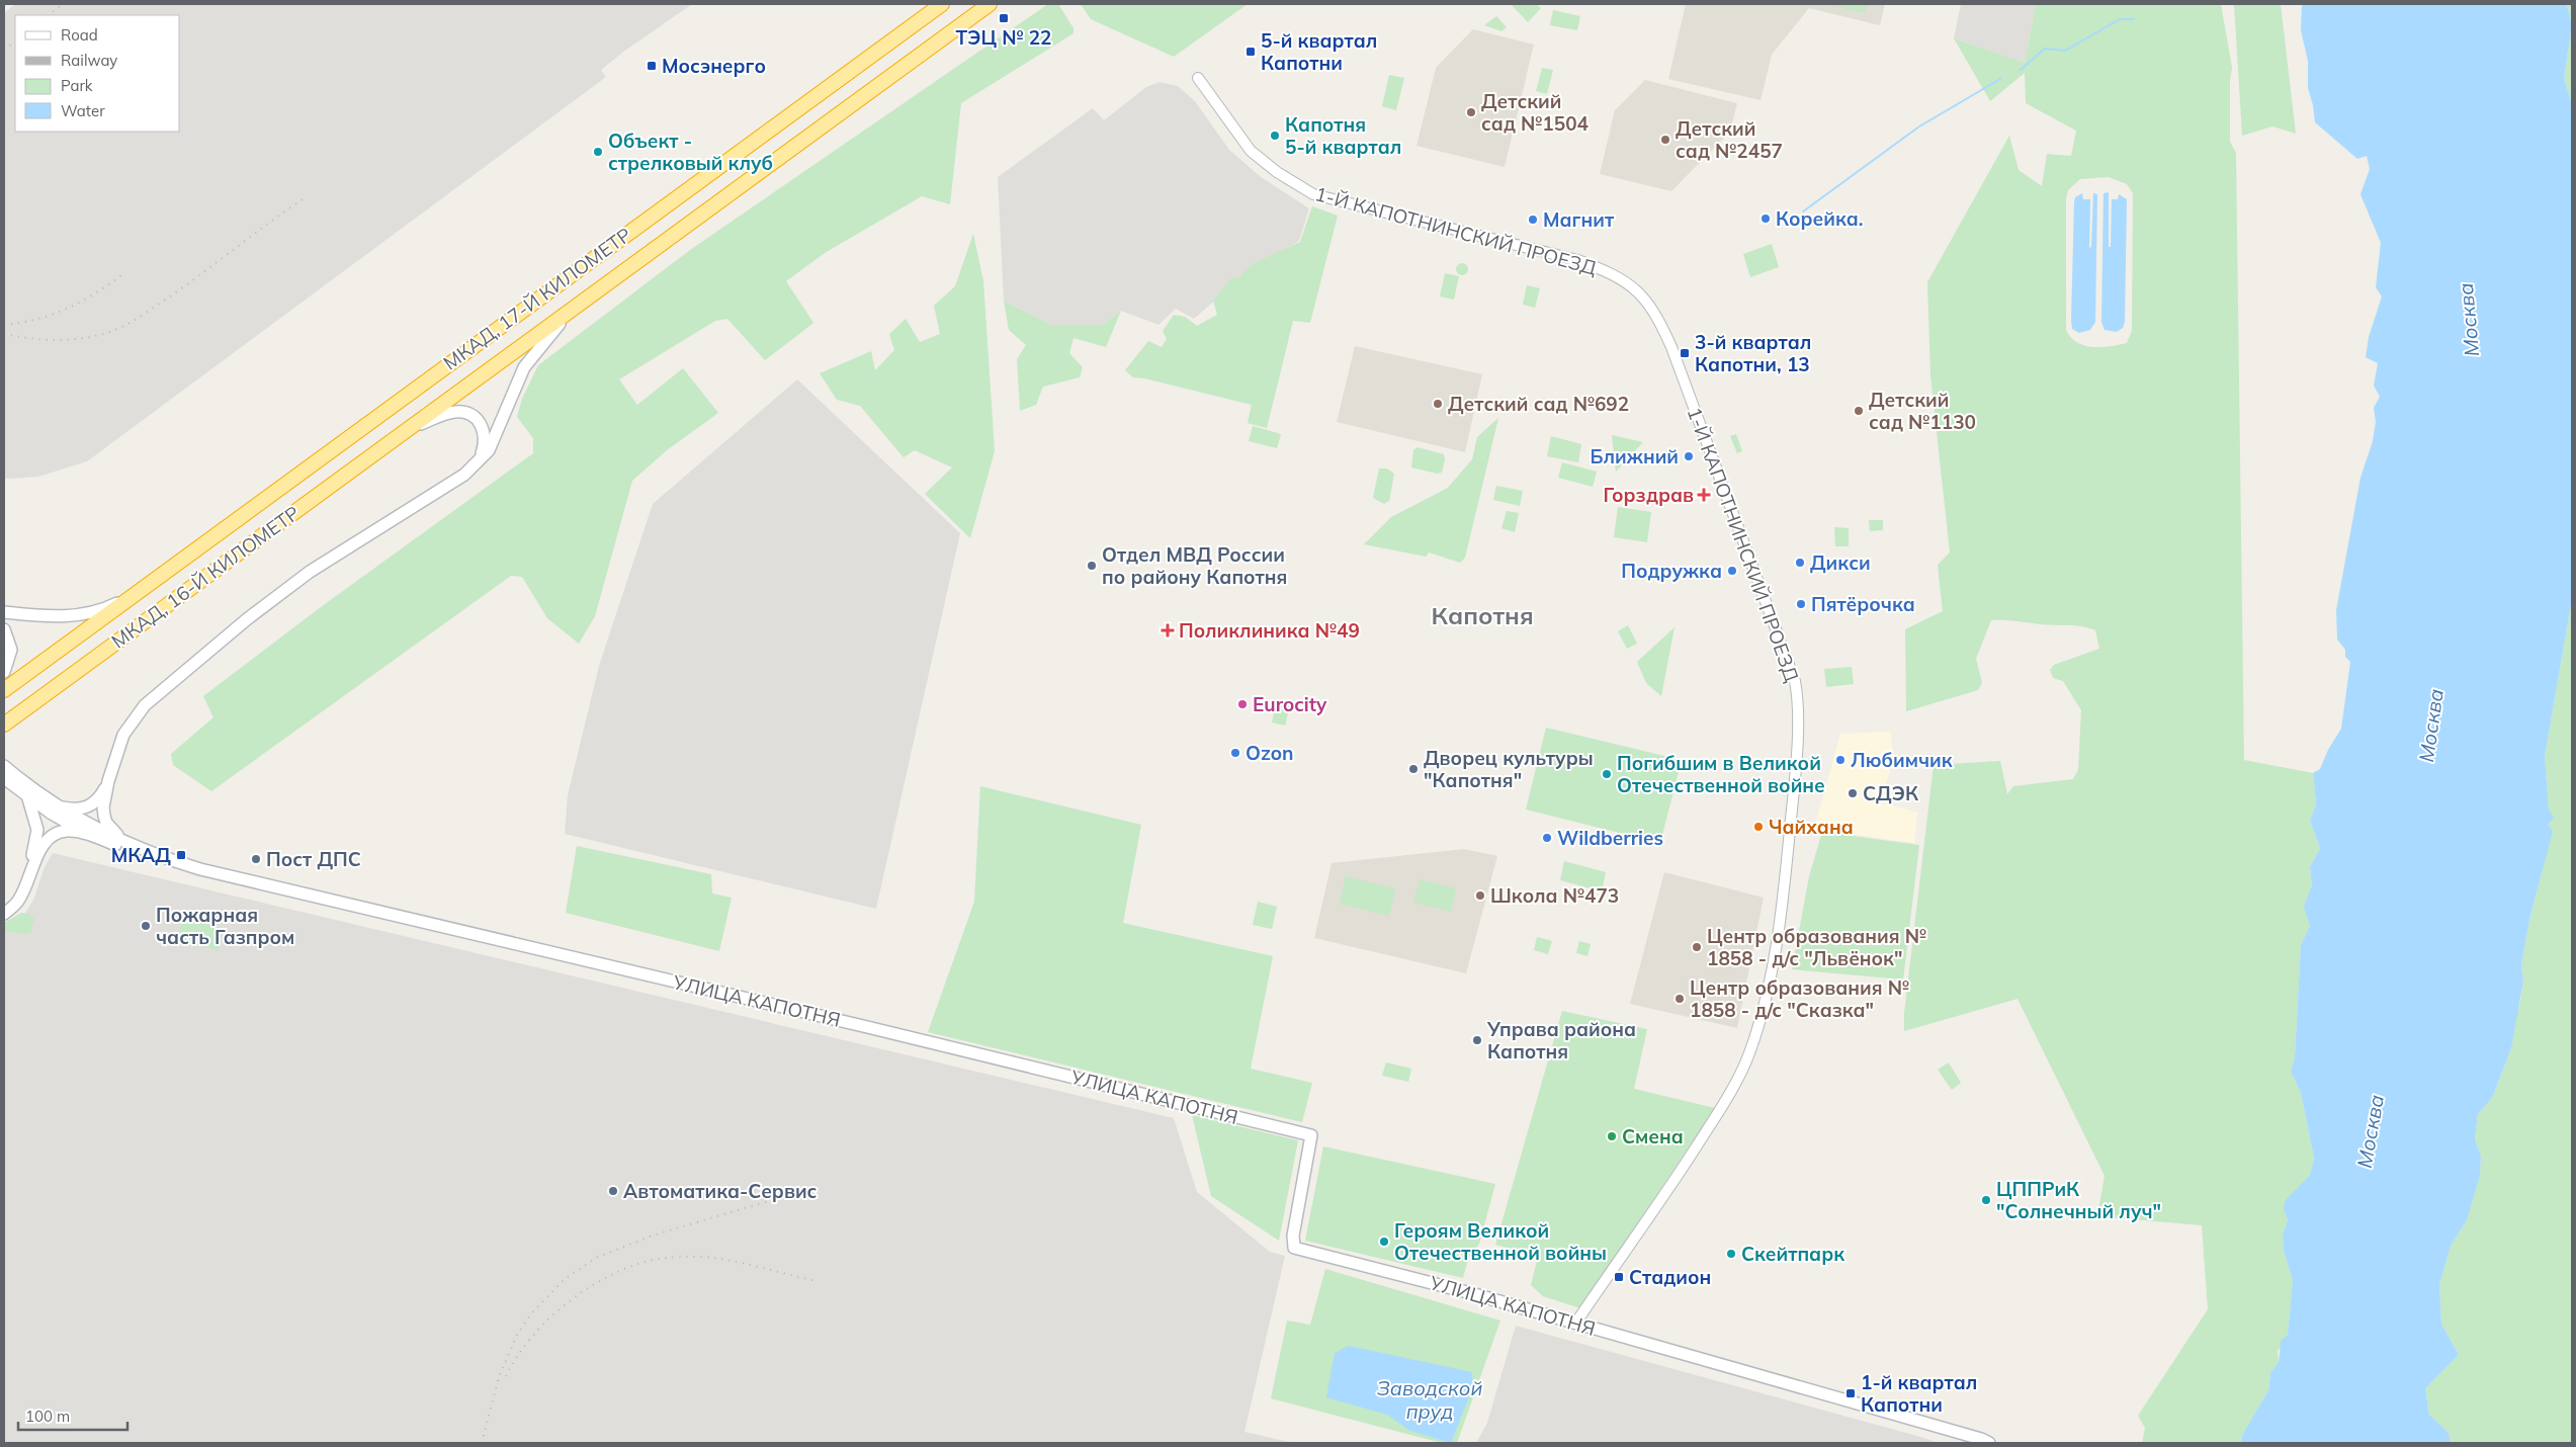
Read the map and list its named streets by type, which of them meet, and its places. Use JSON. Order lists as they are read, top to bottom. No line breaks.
{"streets":{"highway":["МКАД, 17-Й КИЛОМЕТР","МКАД, 16-Й КИЛОМЕТР"],"main road":["УЛИЦА КАПОТНЯ"],"street":["1-Й КАПОТНИНСКИЙ ПРОЕЗД"]},"crossings":[["1-Й КАПОТНИНСКИЙ ПРОЕЗД","УЛИЦА КАПОТНЯ"],["МКАД, 17-Й КИЛОМЕТР","МКАД, 16-Й КИЛОМЕТР"]],"districts":["Капотня"],"water":["Москва","Заводской пруд"],"places":{"transit":["ТЭЦ № 22","5-й квартал Капотни","Мосэнерго","3-й квартал Капотни, 13","МКАД","Стадион","1-й квартал Капотни"],"other":["Детский сад №1504","Капотня 5-й квартал","Детский сад №2457","Объект - стрелковый клуб","Корейка.","Магнит","Детский сад №692","Детский сад №1130","Ближний","Дикси","Отдел МВД России по району Капотня","Подружка","Пятёрочка","Eurocity","Ozon","Любимчик","Дворец культуры \"Капотня\"","Погибшим в Великой Отечественной войне","СДЭК","Чайхана","Wildberries","Пост ДПС","Школа №473","Пожарная часть Газпром","Центр образования № 1858 - д/с \"Львёнок\"","Центр образования № 1858 - д/с \"Сказка\"","Управа района Капотня","Смена","Автоматика-Сервис","ЦППРиК \"Солнечный луч\"","Героям Великой Отечественной войны","Скейтпарк"],"health":["Горздрав","Поликлиника №49"]},"legend":["Road","Railway","Park","Water"],"scale_bar":"100 m"}
